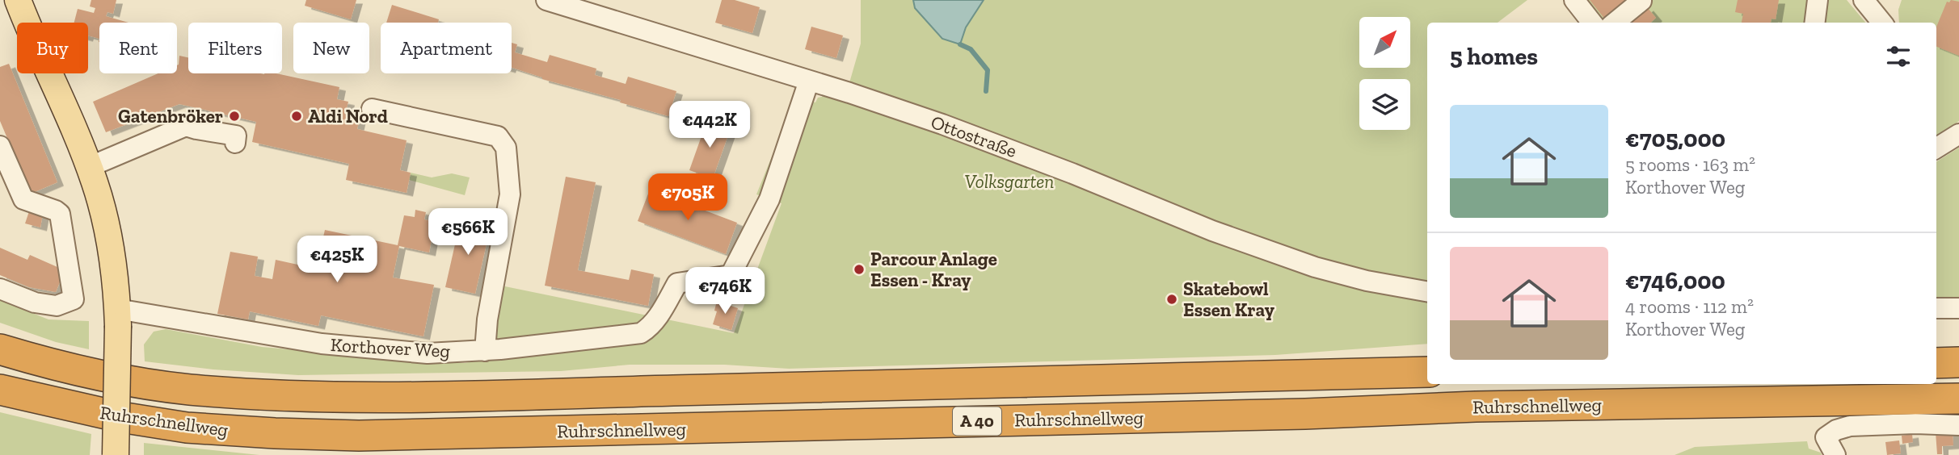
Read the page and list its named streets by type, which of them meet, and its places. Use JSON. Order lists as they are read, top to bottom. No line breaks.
{"streets":{"highway":["Ruhrschnellweg","A 40"],"street":["Ottostraße","Korthover Weg"]},"crossings":[["Ottostraße","Korthover Weg"]],"parks":["Volksgarten"],"places":["Gatenbröker","Aldi Nord","Parcour Anlage Essen - Kray","Skatebowl Essen Kray"],"north":"top right","page":{"chip":["Buy","Rent","Filters","New","Apartment"],"heading":"5 homes","list":[{"name":"€705,000","note":"5 rooms · 163 m² · Korthover Weg"},{"name":"€746,000","note":"4 rooms · 112 m² · Korthover Weg"}],"price":["€442K","€705K","€566K","€425K","€746K"]}}
